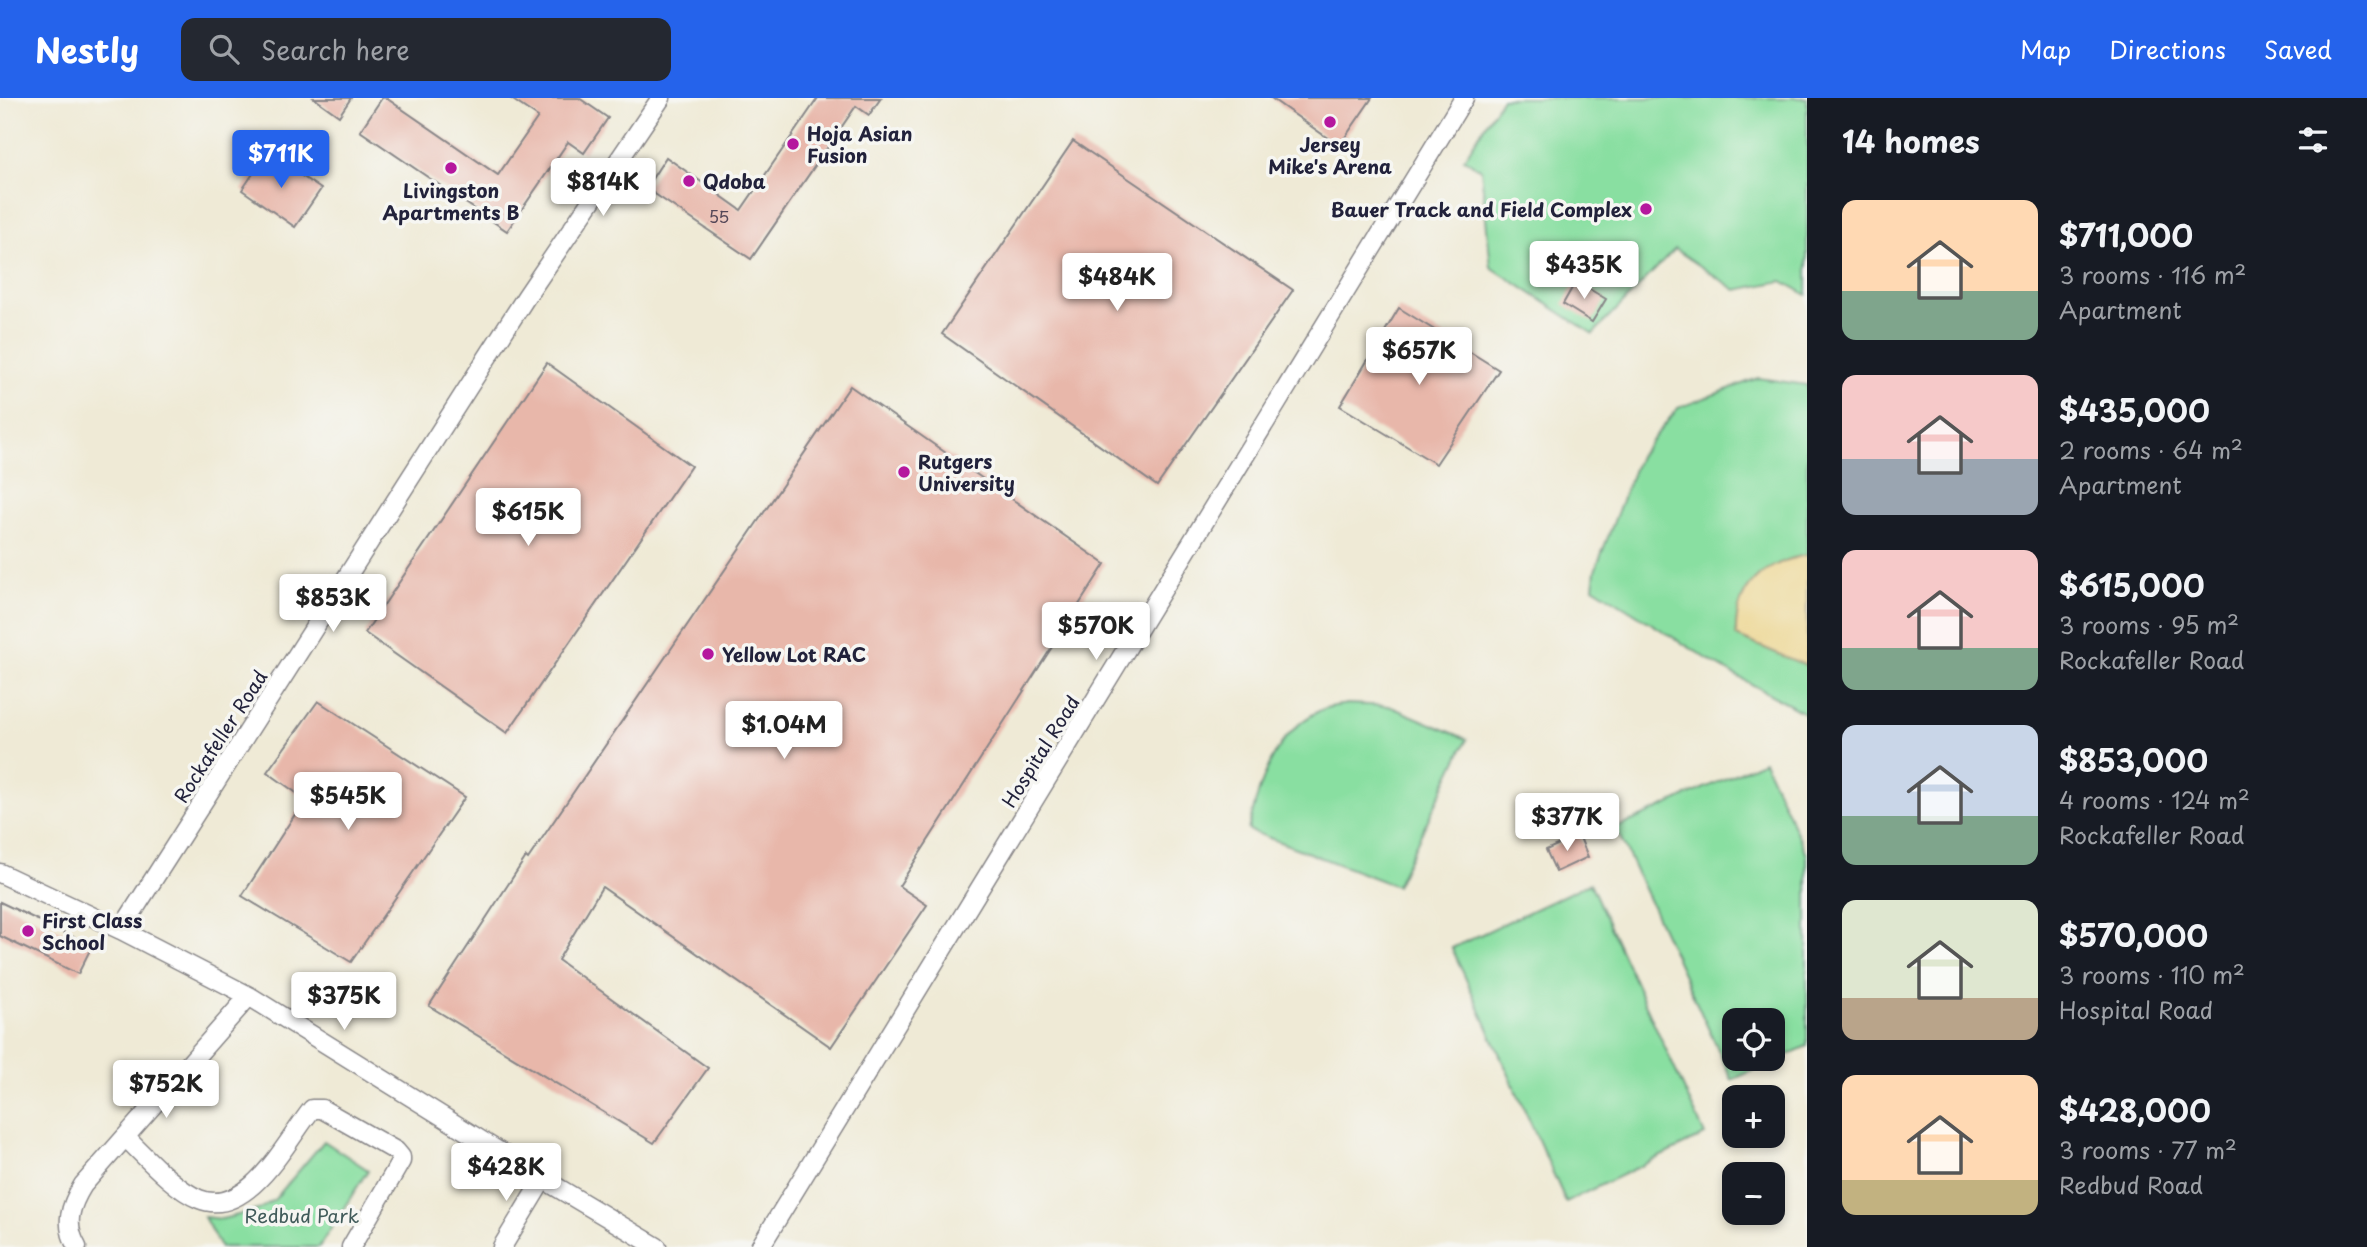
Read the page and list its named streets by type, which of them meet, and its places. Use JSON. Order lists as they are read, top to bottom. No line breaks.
{"streets":{"street":["Rockafeller Road","Hospital Road"]},"parks":["Redbud Park"],"places":["Jersey Mike's Arena","Hoja Asian Fusion","Livingston Apartments B","Qdoba","Bauer Track and Field Complex","Rutgers University","Yellow Lot RAC","First Class School"],"house_numbers":["55"],"page":{"header":"Nestly","search":"Search here","nav":["Map","Directions","Saved"],"heading":"14 homes","price":["$711K","$814K","$435K","$484K","$657K","$615K","$853K","$570K","$1.04M","$545K","$377K","$375K","$752K","$428K"],"list":[{"name":"$711,000","note":"3 rooms · 116 m² · Apartment"},{"name":"$435,000","note":"2 rooms · 64 m² · Apartment"},{"name":"$615,000","note":"3 rooms · 95 m² · Rockafeller Road"},{"name":"$853,000","note":"4 rooms · 124 m² · Rockafeller Road"},{"name":"$570,000","note":"3 rooms · 110 m² · Hospital Road"},{"name":"$428,000","note":"3 rooms · 77 m² · Redbud Road"}],"map_buttons":["+","−"]}}
